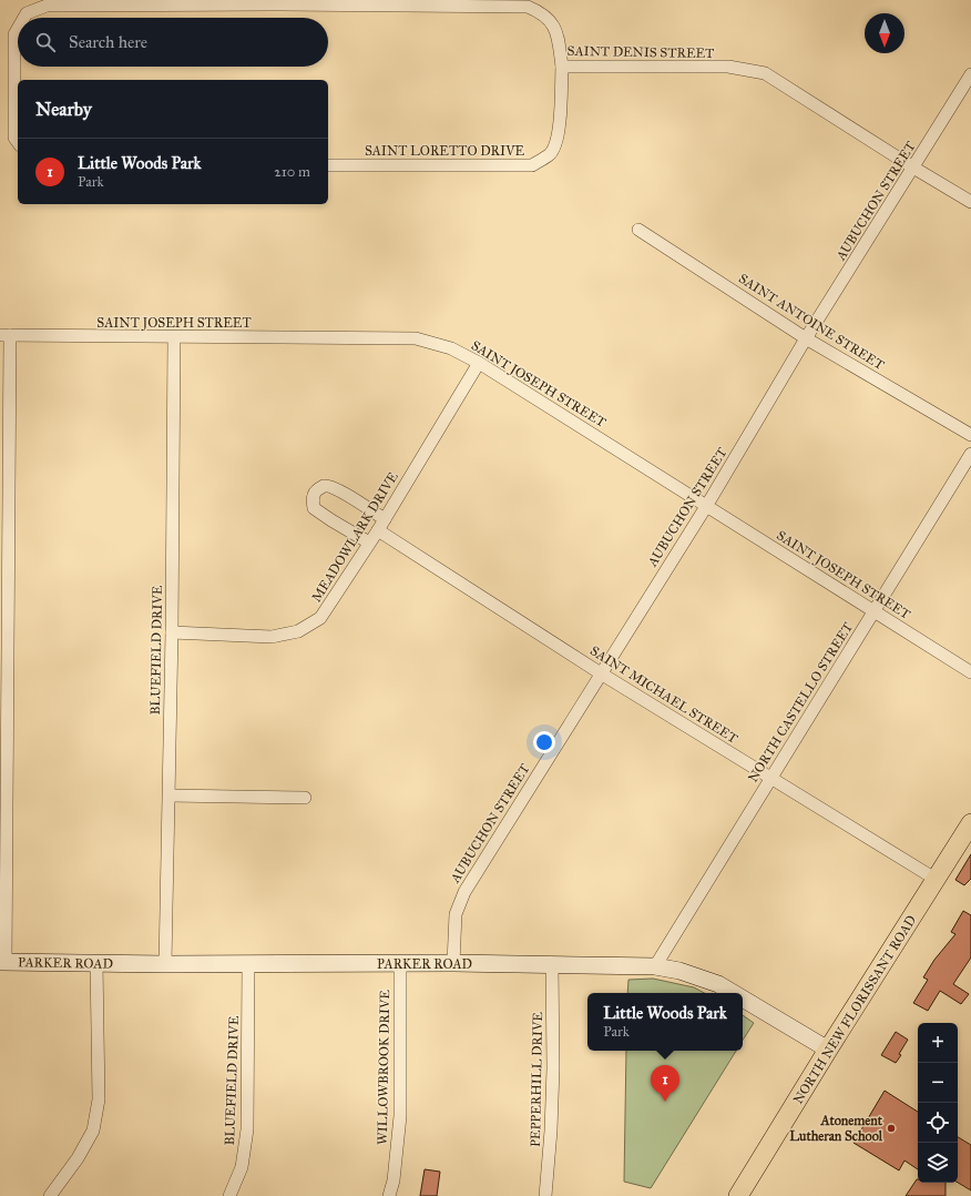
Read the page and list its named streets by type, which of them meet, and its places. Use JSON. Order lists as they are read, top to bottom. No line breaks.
{"streets":{"main road":["PARKER ROAD","NORTH NEW FLORISSANT ROAD"],"street":["SAINT DENIS STREET","SAINT LORETTO DRIVE","AUBUCHON STREET","SAINT ANTOINE STREET","SAINT JOSEPH STREET","MEADOWLARK DRIVE","BLUEFIELD DRIVE","SAINT MICHAEL STREET","NORTH CASTELLO STREET","WILLOWBROOK DRIVE","PEPPERHILL DRIVE"]},"crossings":[["SAINT DENIS STREET","SAINT LORETTO DRIVE"],["SAINT DENIS STREET","AUBUCHON STREET"],["AUBUCHON STREET","SAINT ANTOINE STREET"],["AUBUCHON STREET","SAINT JOSEPH STREET"],["AUBUCHON STREET","SAINT MICHAEL STREET"],["AUBUCHON STREET","PARKER ROAD"],["SAINT JOSEPH STREET","MEADOWLARK DRIVE"],["SAINT JOSEPH STREET","BLUEFIELD DRIVE"],["SAINT JOSEPH STREET","NORTH CASTELLO STREET"],["MEADOWLARK DRIVE","BLUEFIELD DRIVE"],["MEADOWLARK DRIVE","SAINT MICHAEL STREET"],["BLUEFIELD DRIVE","PARKER ROAD"],["SAINT MICHAEL STREET","NORTH CASTELLO STREET"],["SAINT MICHAEL STREET","NORTH NEW FLORISSANT ROAD"],["NORTH CASTELLO STREET","PARKER ROAD"],["PARKER ROAD","NORTH NEW FLORISSANT ROAD"],["PARKER ROAD","WILLOWBROOK DRIVE"],["PARKER ROAD","PEPPERHILL DRIVE"]],"places":["Atonement Lutheran School"],"north":"bottom","page":{"search":"Search here","heading":"Nearby","list":[{"mark":"1","name":"Little Woods Park","note":"Park","value":"210 m"}],"popup":["Little Woods Park","Park"],"map_buttons":["+","−"],"pins":"1"}}
